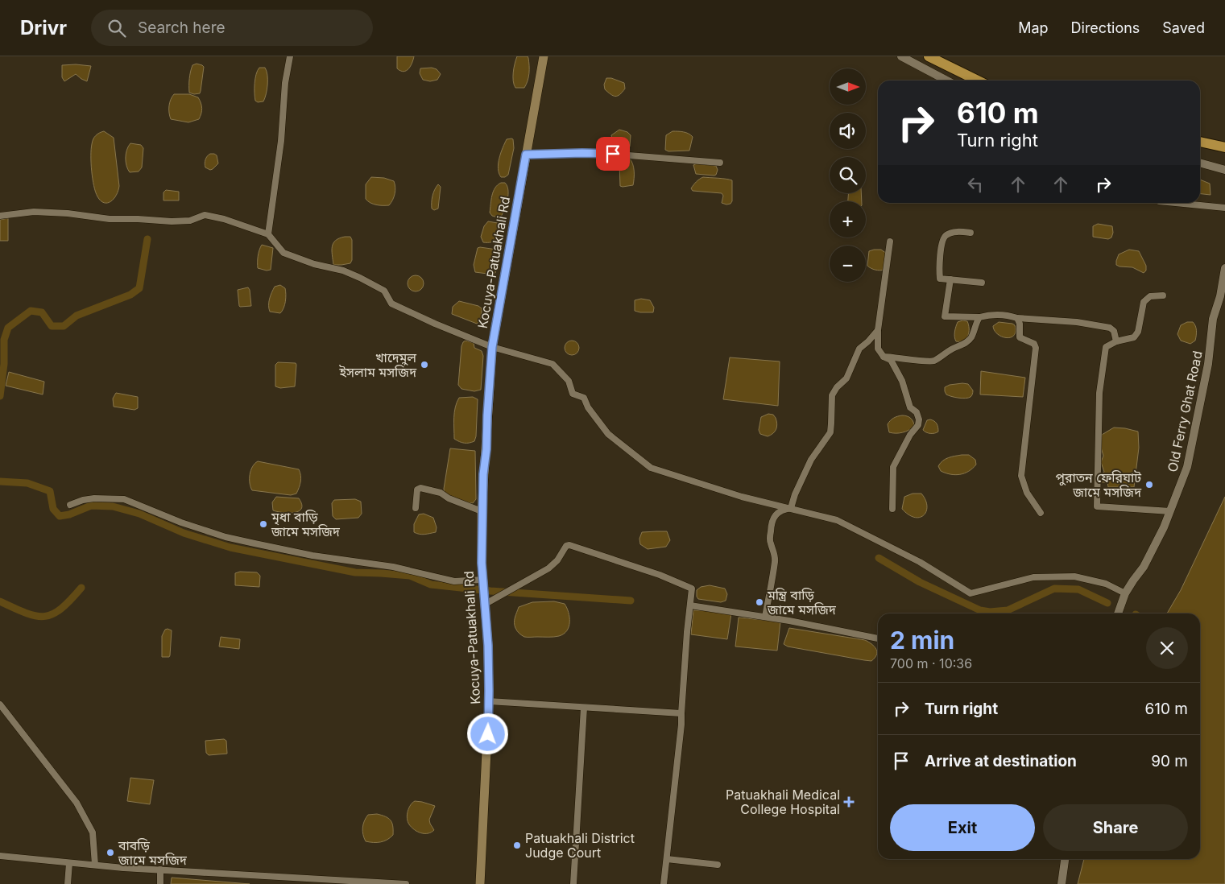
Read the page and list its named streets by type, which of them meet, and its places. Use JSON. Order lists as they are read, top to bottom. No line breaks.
{"streets":{"main road":["Kocuya-Patuakhali Rd"],"street":["Old Ferry Ghat Road"]},"places":{"other":["খাদেমুল ইসলাম মসজিদ","পুরাতন ফেরিঘাট জামে মসজিদ","মৃধা বাড়ি জামে মসজিদ","মন্ত্রি বাড়ি জামে মসজিদ","Patuakhali District Judge Court","বাবড়ি জামে মসজিদ"],"health":["Patuakhali Medical College Hospital"]},"north":"right","page":{"header":"Drivr","search":"Search here","nav":["Map","Directions","Saved"],"map_buttons":["+","−"],"turn":["610 m","Turn right"],"heading":["2 min","700 m · 10:36"],"list":[{"name":"Turn right","value":"610 m"},{"name":"Arrive at destination","value":"90 m"}],"buttons":["Exit","Share"]}}
